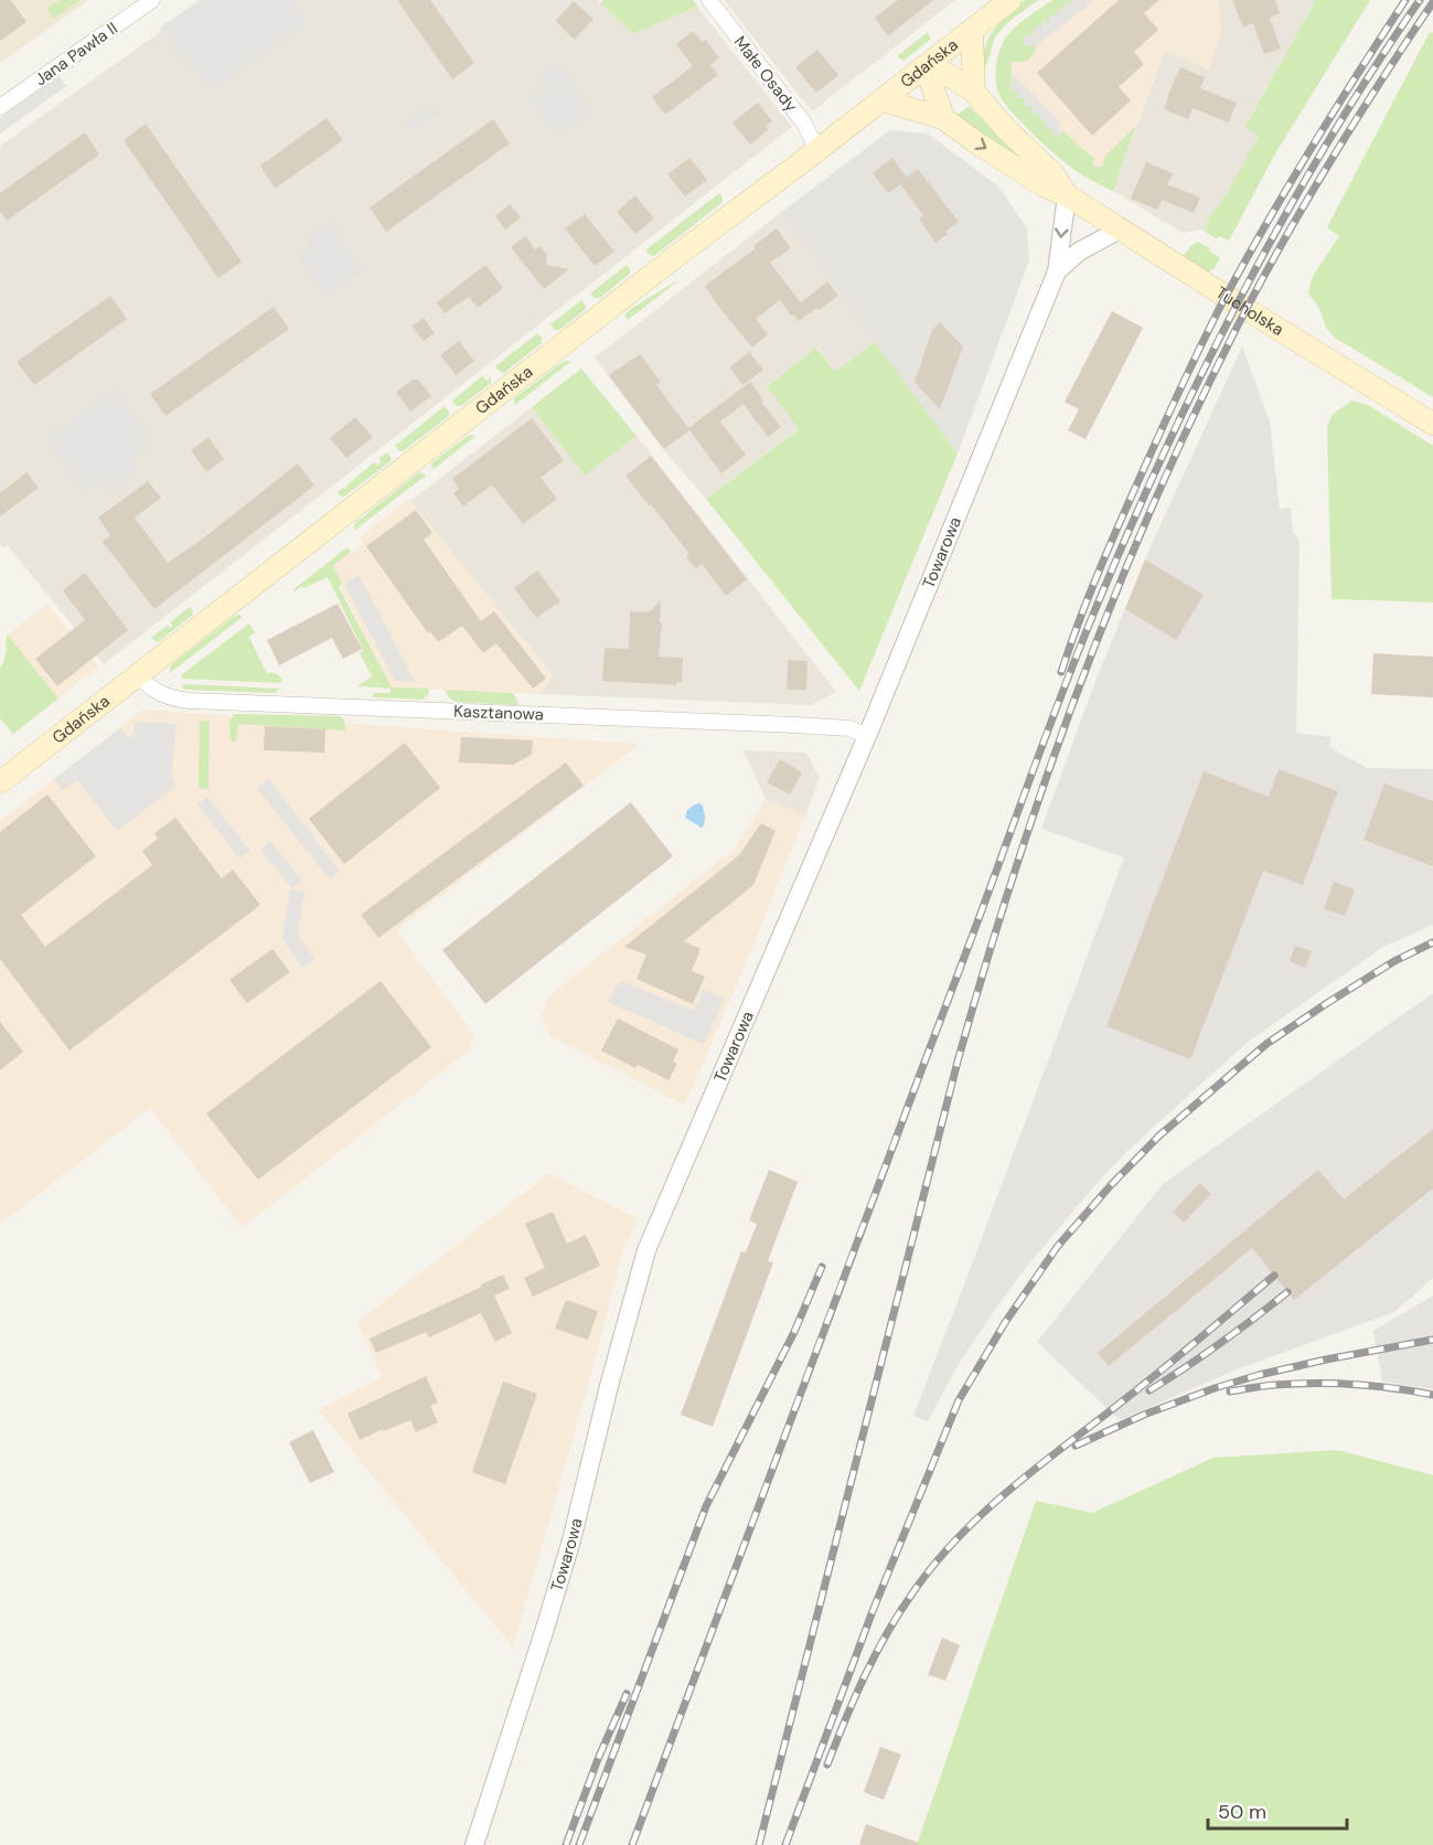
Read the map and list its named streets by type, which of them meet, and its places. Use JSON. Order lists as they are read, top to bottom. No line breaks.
{"streets":{"main road":["Gdańska","Tucholska"],"street":["Jana Pawła II","Małe Osady","Towarowa","Kasztanowa"]},"crossings":[["Gdańska","Małe Osady"],["Gdańska","Tucholska"],["Gdańska","Kasztanowa"],["Tucholska","Towarowa"],["Towarowa","Kasztanowa"]],"scale_bar":"50 m"}
